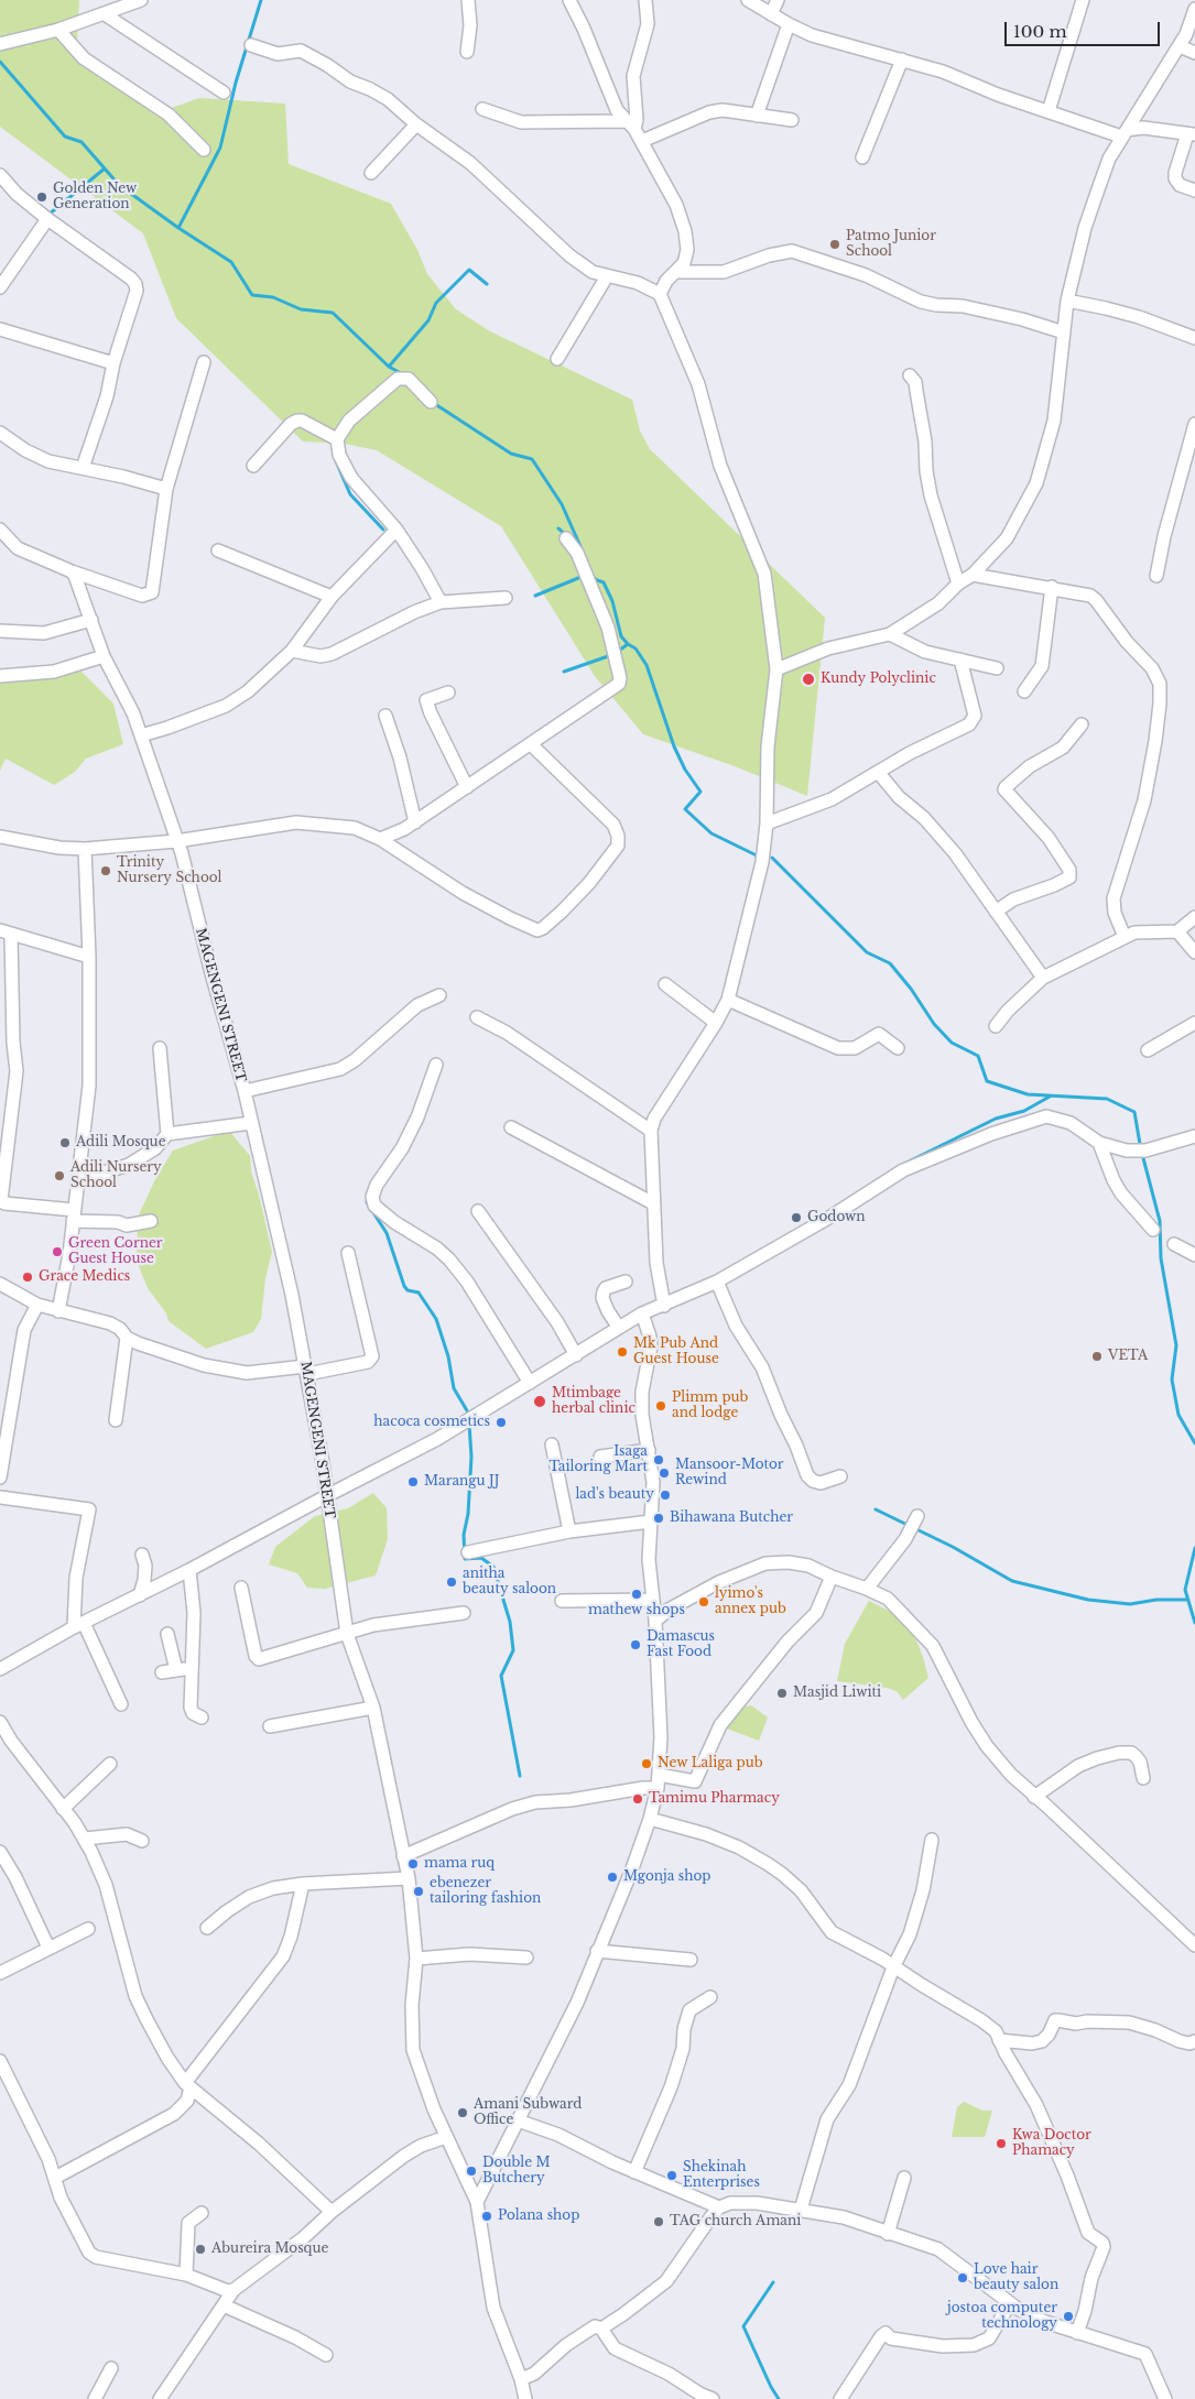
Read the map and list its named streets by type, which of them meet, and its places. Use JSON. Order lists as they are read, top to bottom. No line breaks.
{"streets":{"street":["MAGENGENI STREET"]},"places":["Golden New Generation","Patmo Junior School","Kundy Polyclinic","Trinity Nursery School","Adili Mosque","Adili Nursery School","Godown","Green Corner Guest House","Grace Medics","Mk Pub And Guest House","VETA","Mtimbage herbal clinic","Plimm pub and lodge","hacoca cosmetics","Isaga Tailoring Mart","Mansoor-Motor Rewind","Marangu JJ","lad's beauty","Bihawana Butcher","anitha beauty saloon","mathew shops","lyimo's annex pub","Damascus Fast Food","Masjid Liwiti","New Laliga pub","Tamimu Pharmacy","mama ruq","Mgonja shop","ebenezer tailoring fashion","Amani Subward Office","Kwa Doctor Phamacy","Double M Butchery","Shekinah Enterprises","Polana shop","TAG church Amani","Abureira Mosque","Love hair beauty salon","jostoa computer technology"],"scale_bar":"100 m"}
